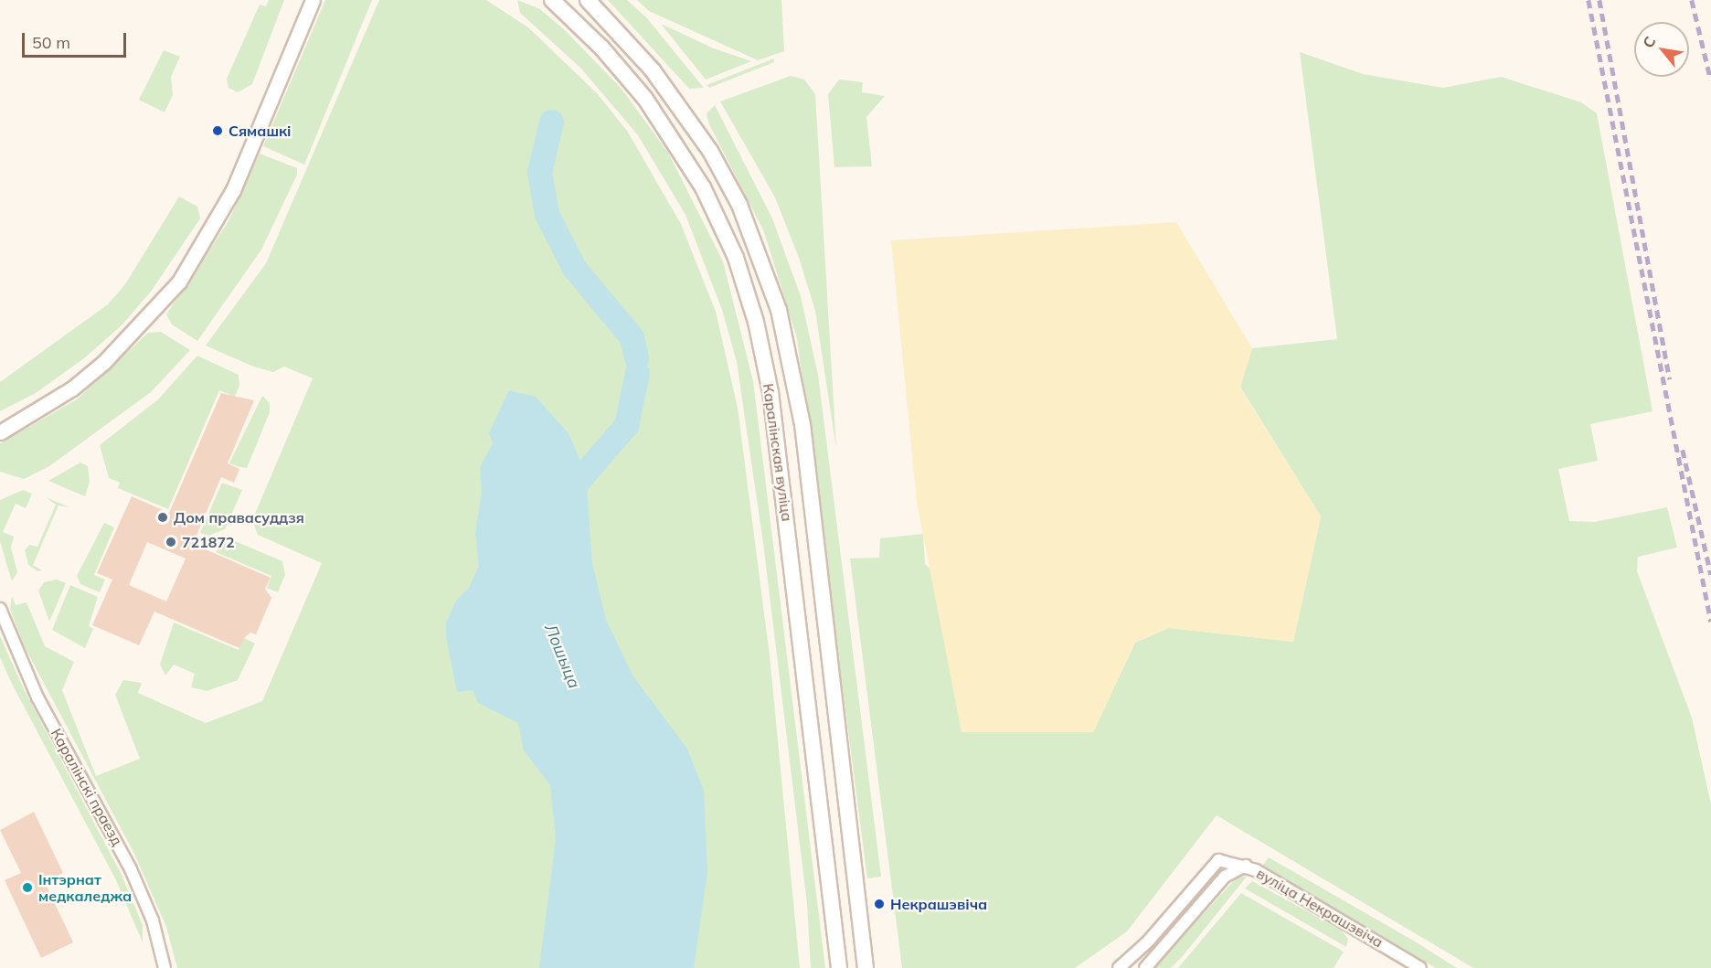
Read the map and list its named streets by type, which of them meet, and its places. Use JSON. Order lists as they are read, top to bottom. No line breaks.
{"streets":{"main road":["Каралінская вуліца"],"street":["Каралінскі праезд","вуліца Некрашэвіча"]},"water":["Лошыца"],"places":["Сямашкі","Дом правасуддзя","721872","Інтэрнат медкаледжа","Некрашэвіча"],"scale_bar":"50 m","north":"top left"}
